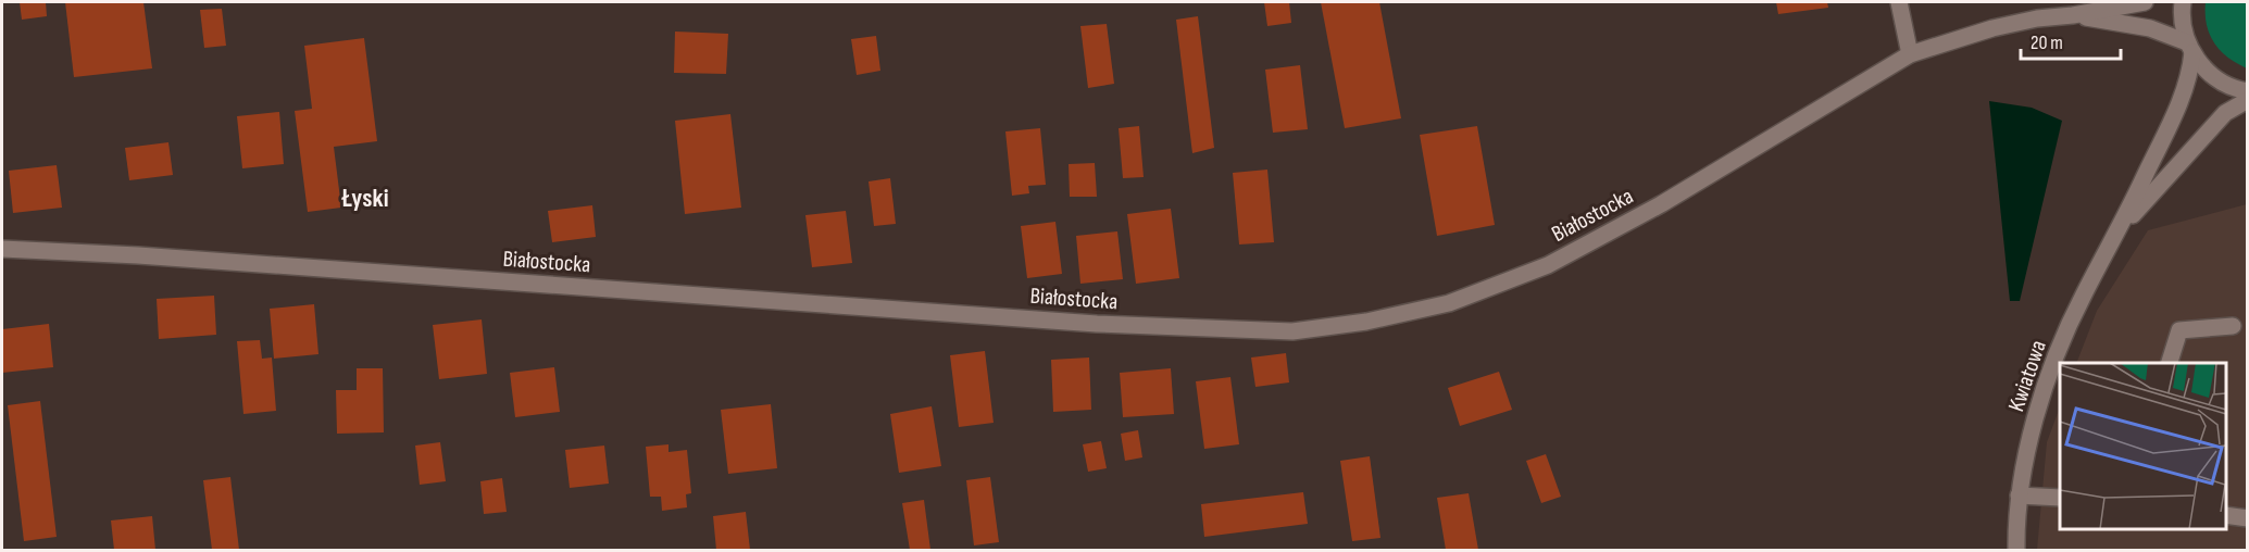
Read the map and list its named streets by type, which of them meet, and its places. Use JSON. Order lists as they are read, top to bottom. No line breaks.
{"streets":{"street":["Białostocka","Kwiatowa"]},"crossings":[["Białostocka","Kwiatowa"]],"districts":["Łyski"],"scale_bar":"20 m"}
